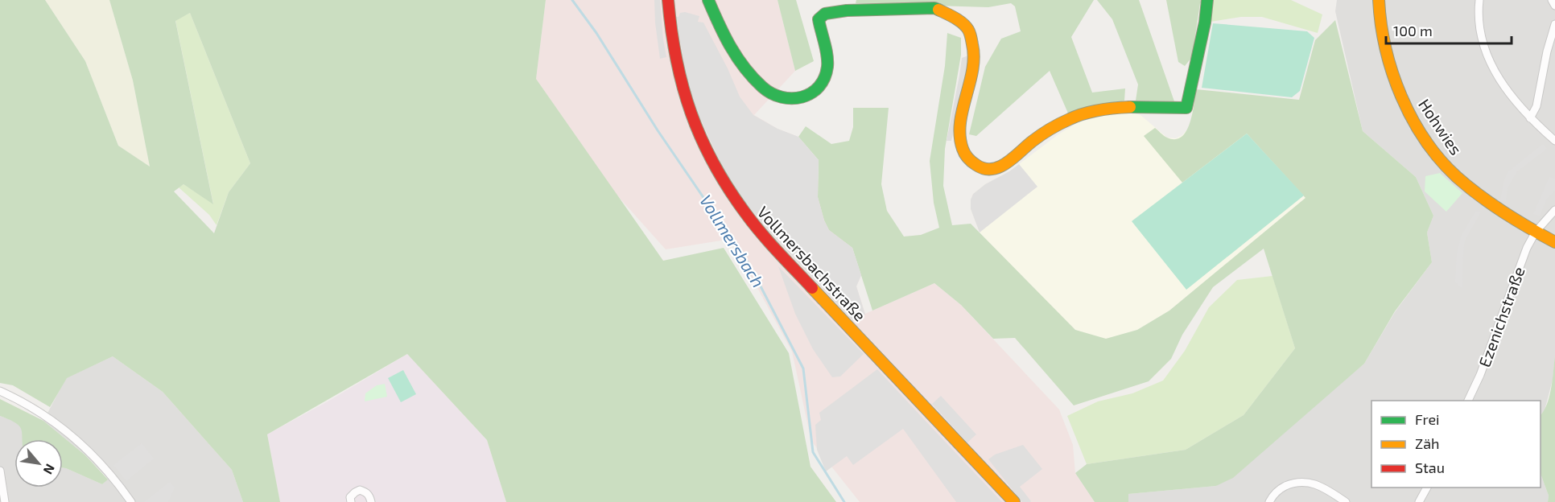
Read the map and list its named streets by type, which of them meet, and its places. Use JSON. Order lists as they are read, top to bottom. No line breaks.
{"streets":{"street":["Hohwies","Vollmersbachstraße","Ezenichstraße"]},"crossings":[["Hohwies","Ezenichstraße"]],"water":["Vollmersbach"],"legend":["Frei","Zäh","Stau"],"scale_bar":"100 m","north":"bottom right"}
